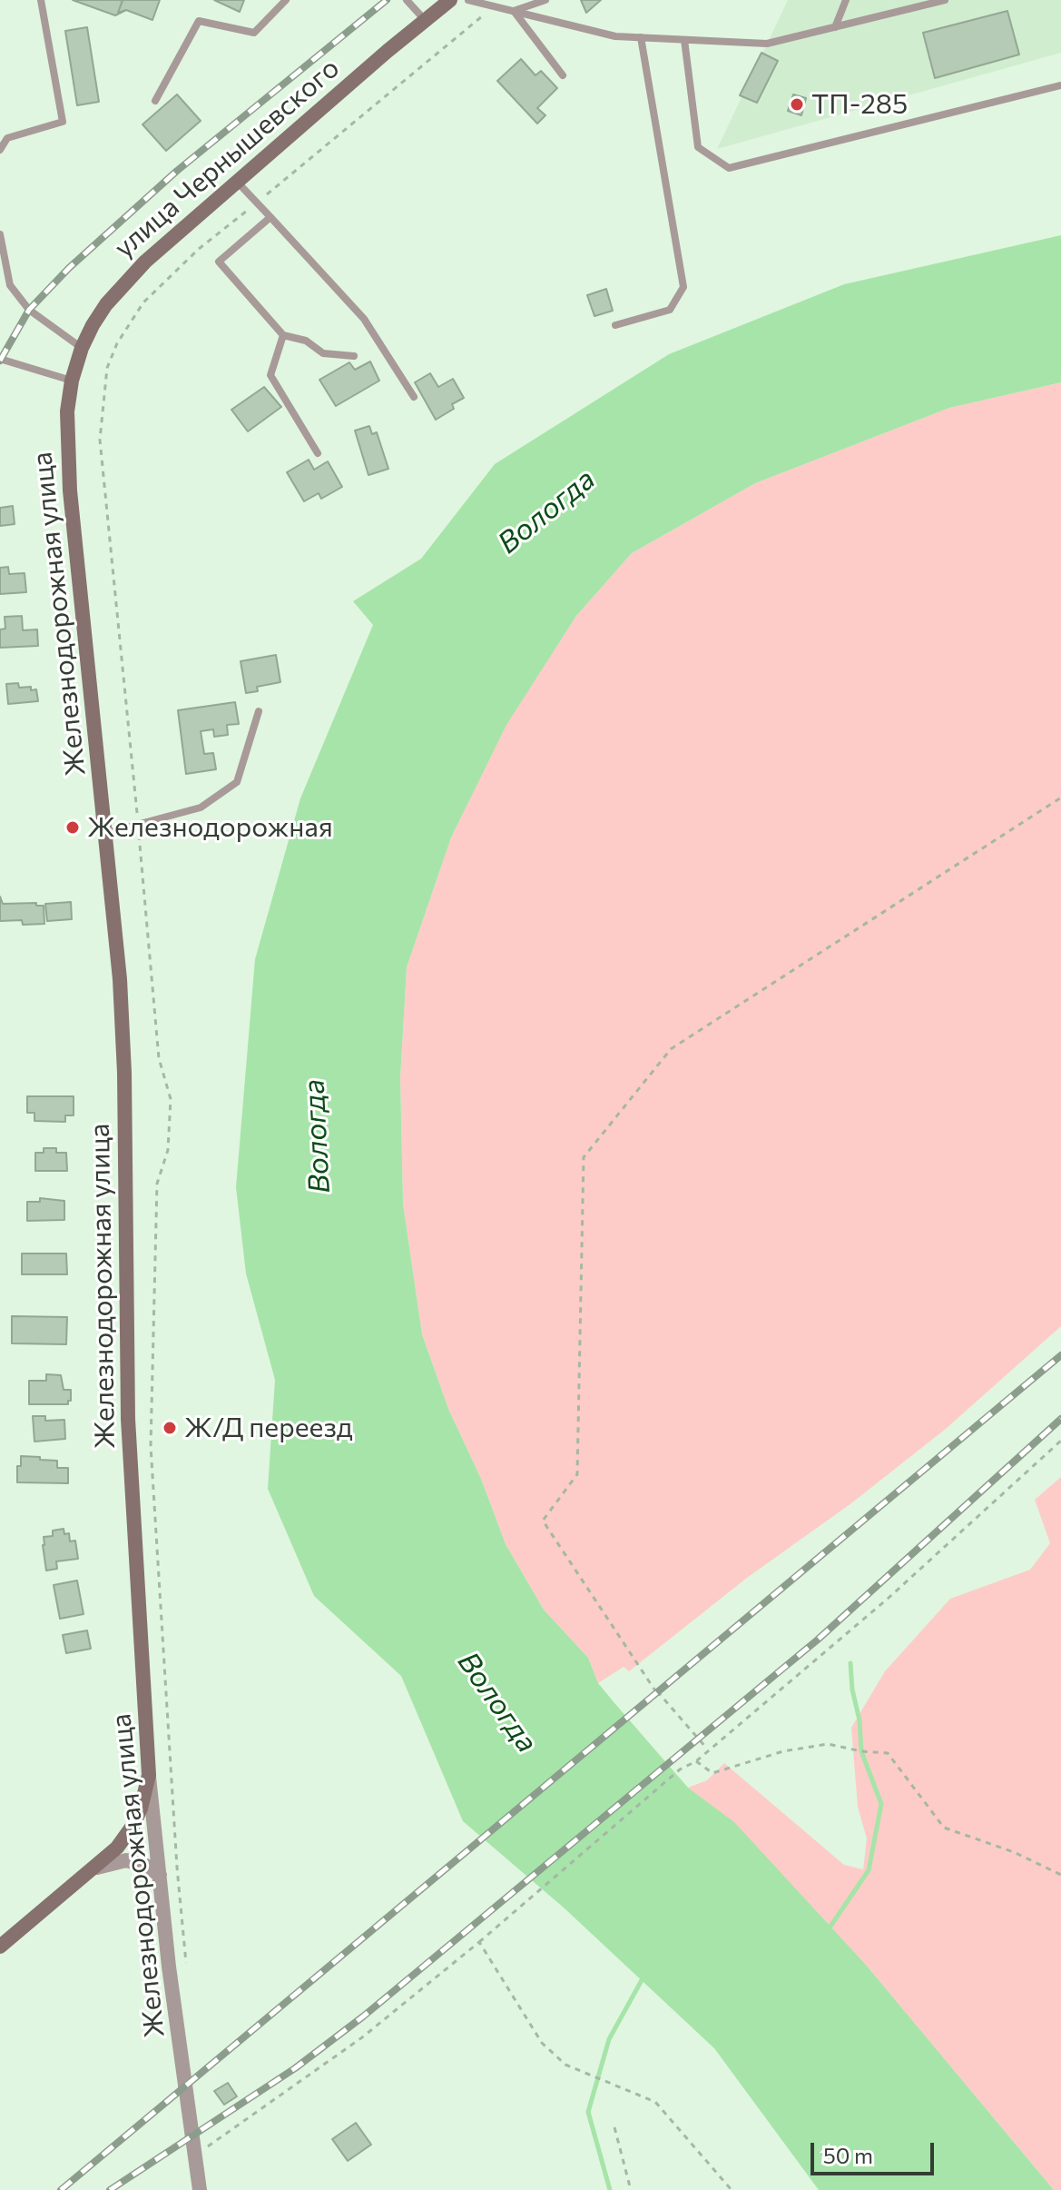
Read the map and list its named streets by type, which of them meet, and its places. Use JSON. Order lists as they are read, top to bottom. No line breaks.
{"streets":{"main road":["улица Чернышевского","Железнодорожная улица"]},"crossings":[["улица Чернышевского","Железнодорожная улица"]],"water":["Вологда"],"places":["ТП-285","Железнодорожная","Ж/Д переезд"],"scale_bar":"50 m"}
